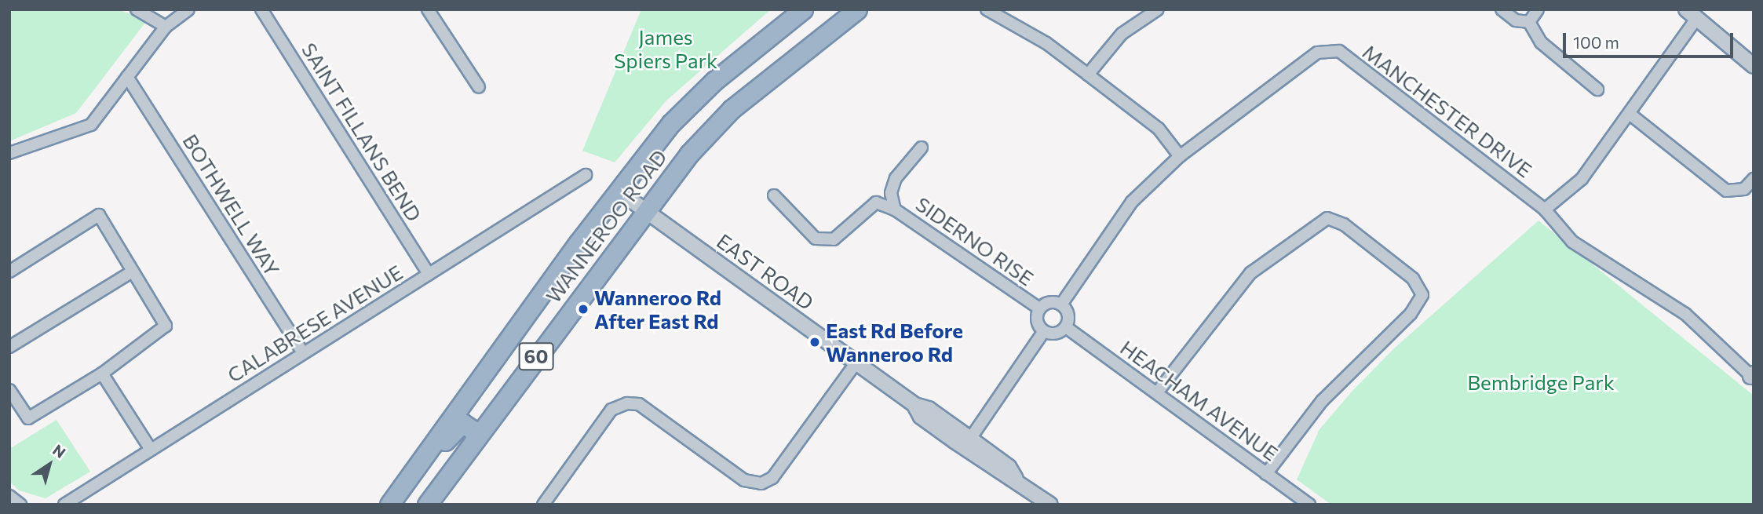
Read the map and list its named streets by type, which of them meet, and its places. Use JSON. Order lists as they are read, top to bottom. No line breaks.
{"streets":{"highway":["WANNEROO ROAD","60"],"street":["MANCHESTER DRIVE","SAINT FILLANS BEND","BOTHWELL WAY","SIDERNO RISE","EAST ROAD","CALABRESE AVENUE","HEACHAM AVENUE"]},"crossings":[["MANCHESTER DRIVE","SIDERNO RISE"],["MANCHESTER DRIVE","HEACHAM AVENUE"],["SAINT FILLANS BEND","CALABRESE AVENUE"],["BOTHWELL WAY","CALABRESE AVENUE"],["WANNEROO ROAD","EAST ROAD"],["SIDERNO RISE","HEACHAM AVENUE"]],"parks":["James Spiers Park","Bembridge Park"],"places":["Wanneroo Rd After East Rd","East Rd Before Wanneroo Rd"],"scale_bar":"100 m","north":"top right"}
